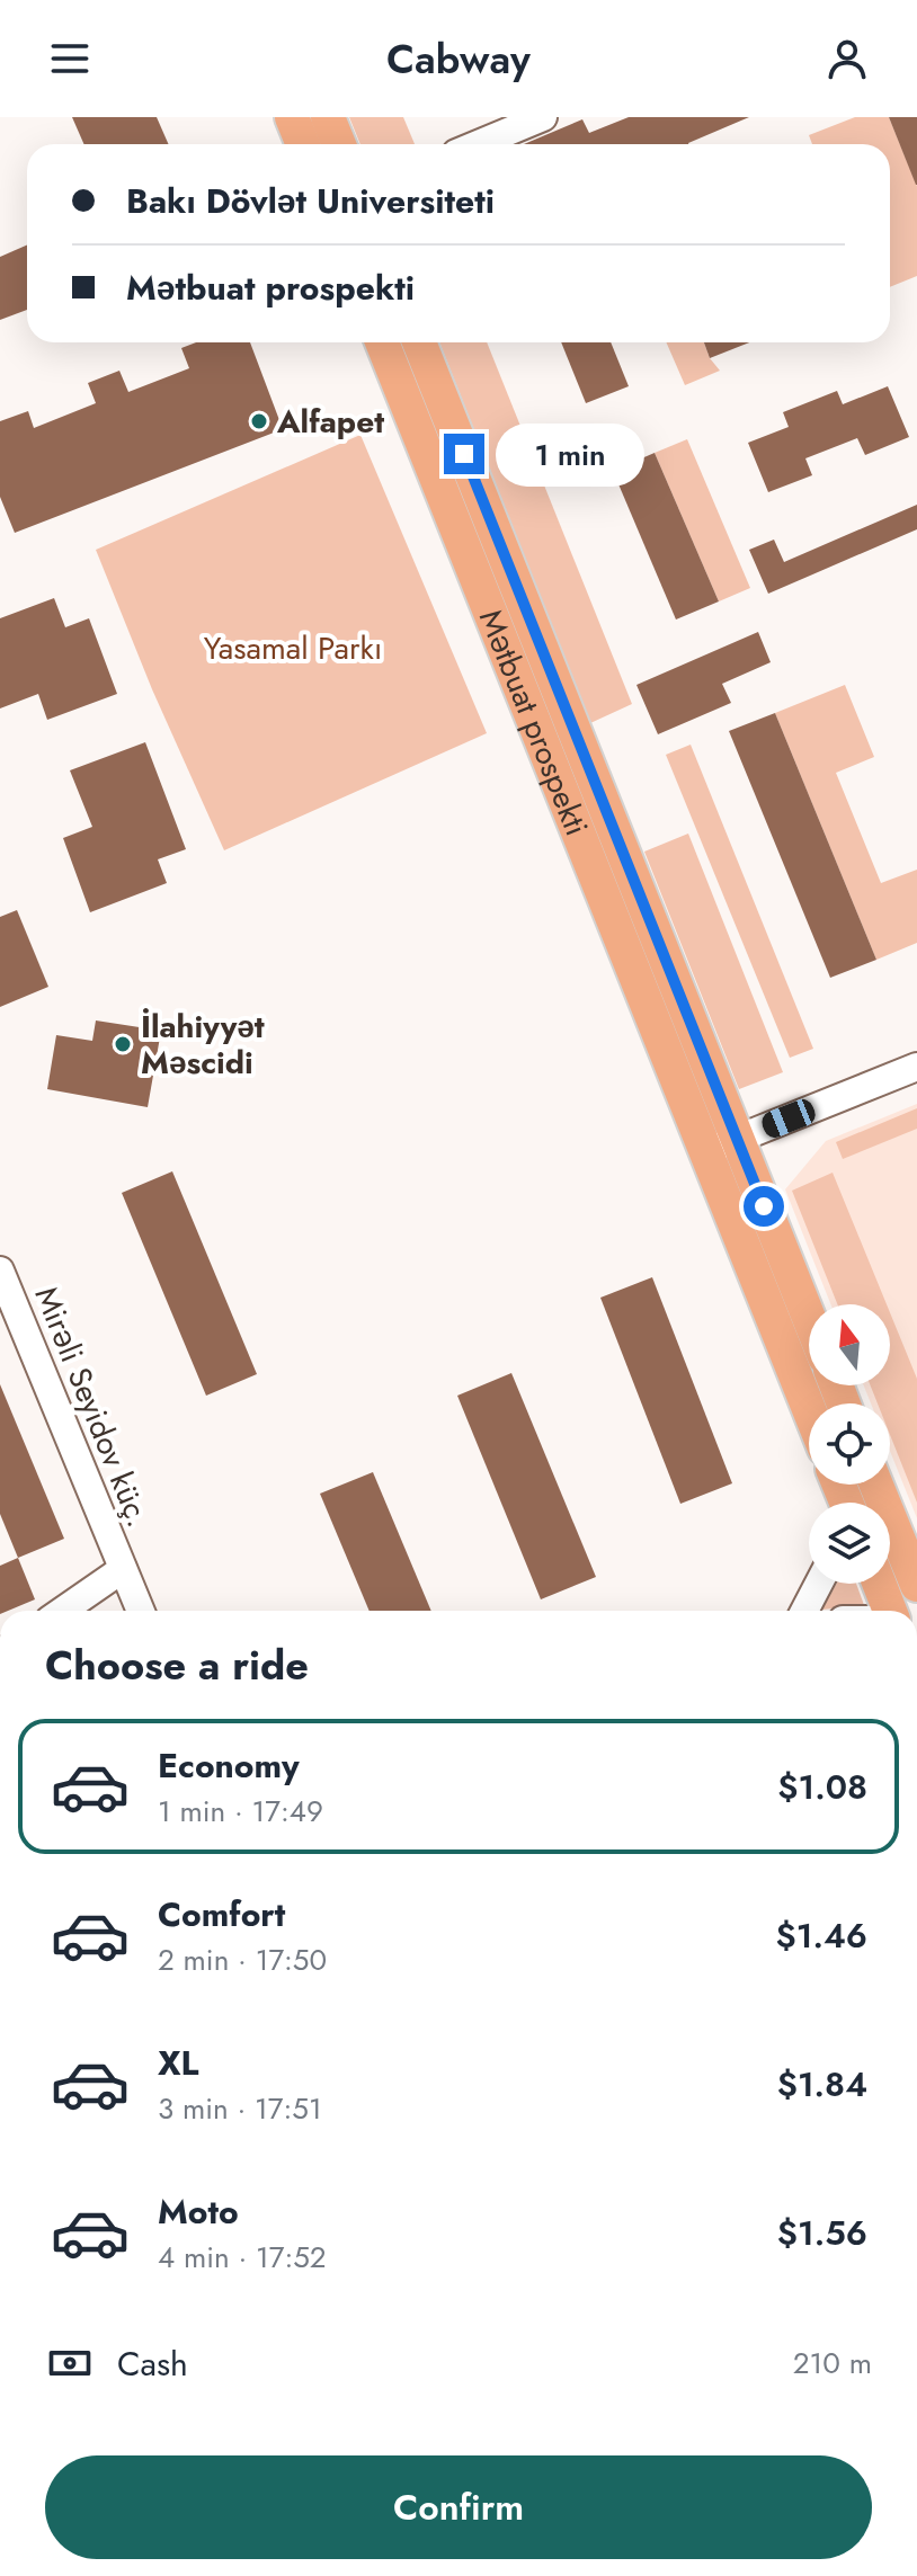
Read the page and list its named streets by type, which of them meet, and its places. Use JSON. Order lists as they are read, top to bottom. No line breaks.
{"streets":{"main road":["Mətbuat prospekti"],"street":["Mirəli Seyidov küç."]},"parks":["Yasamal Parkı"],"places":["Alfapet","İlahiyyət Məscidi"],"north":"top","page":{"header":"Cabway","banner":["Bakı Dövlət Universiteti","Mətbuat prospekti"],"bubble":"1 min","heading":"Choose a ride","list":[{"name":"Economy","note":"1 min · 17:49","value":"$1.08"},{"name":"Comfort","note":"2 min · 17:50","value":"$1.46"},{"name":"XL","note":"3 min · 17:51","value":"$1.84"},{"name":"Moto","note":"4 min · 17:52","value":"$1.56"}],"pay":["Cash","210 m"],"buttons":"Confirm"}}
